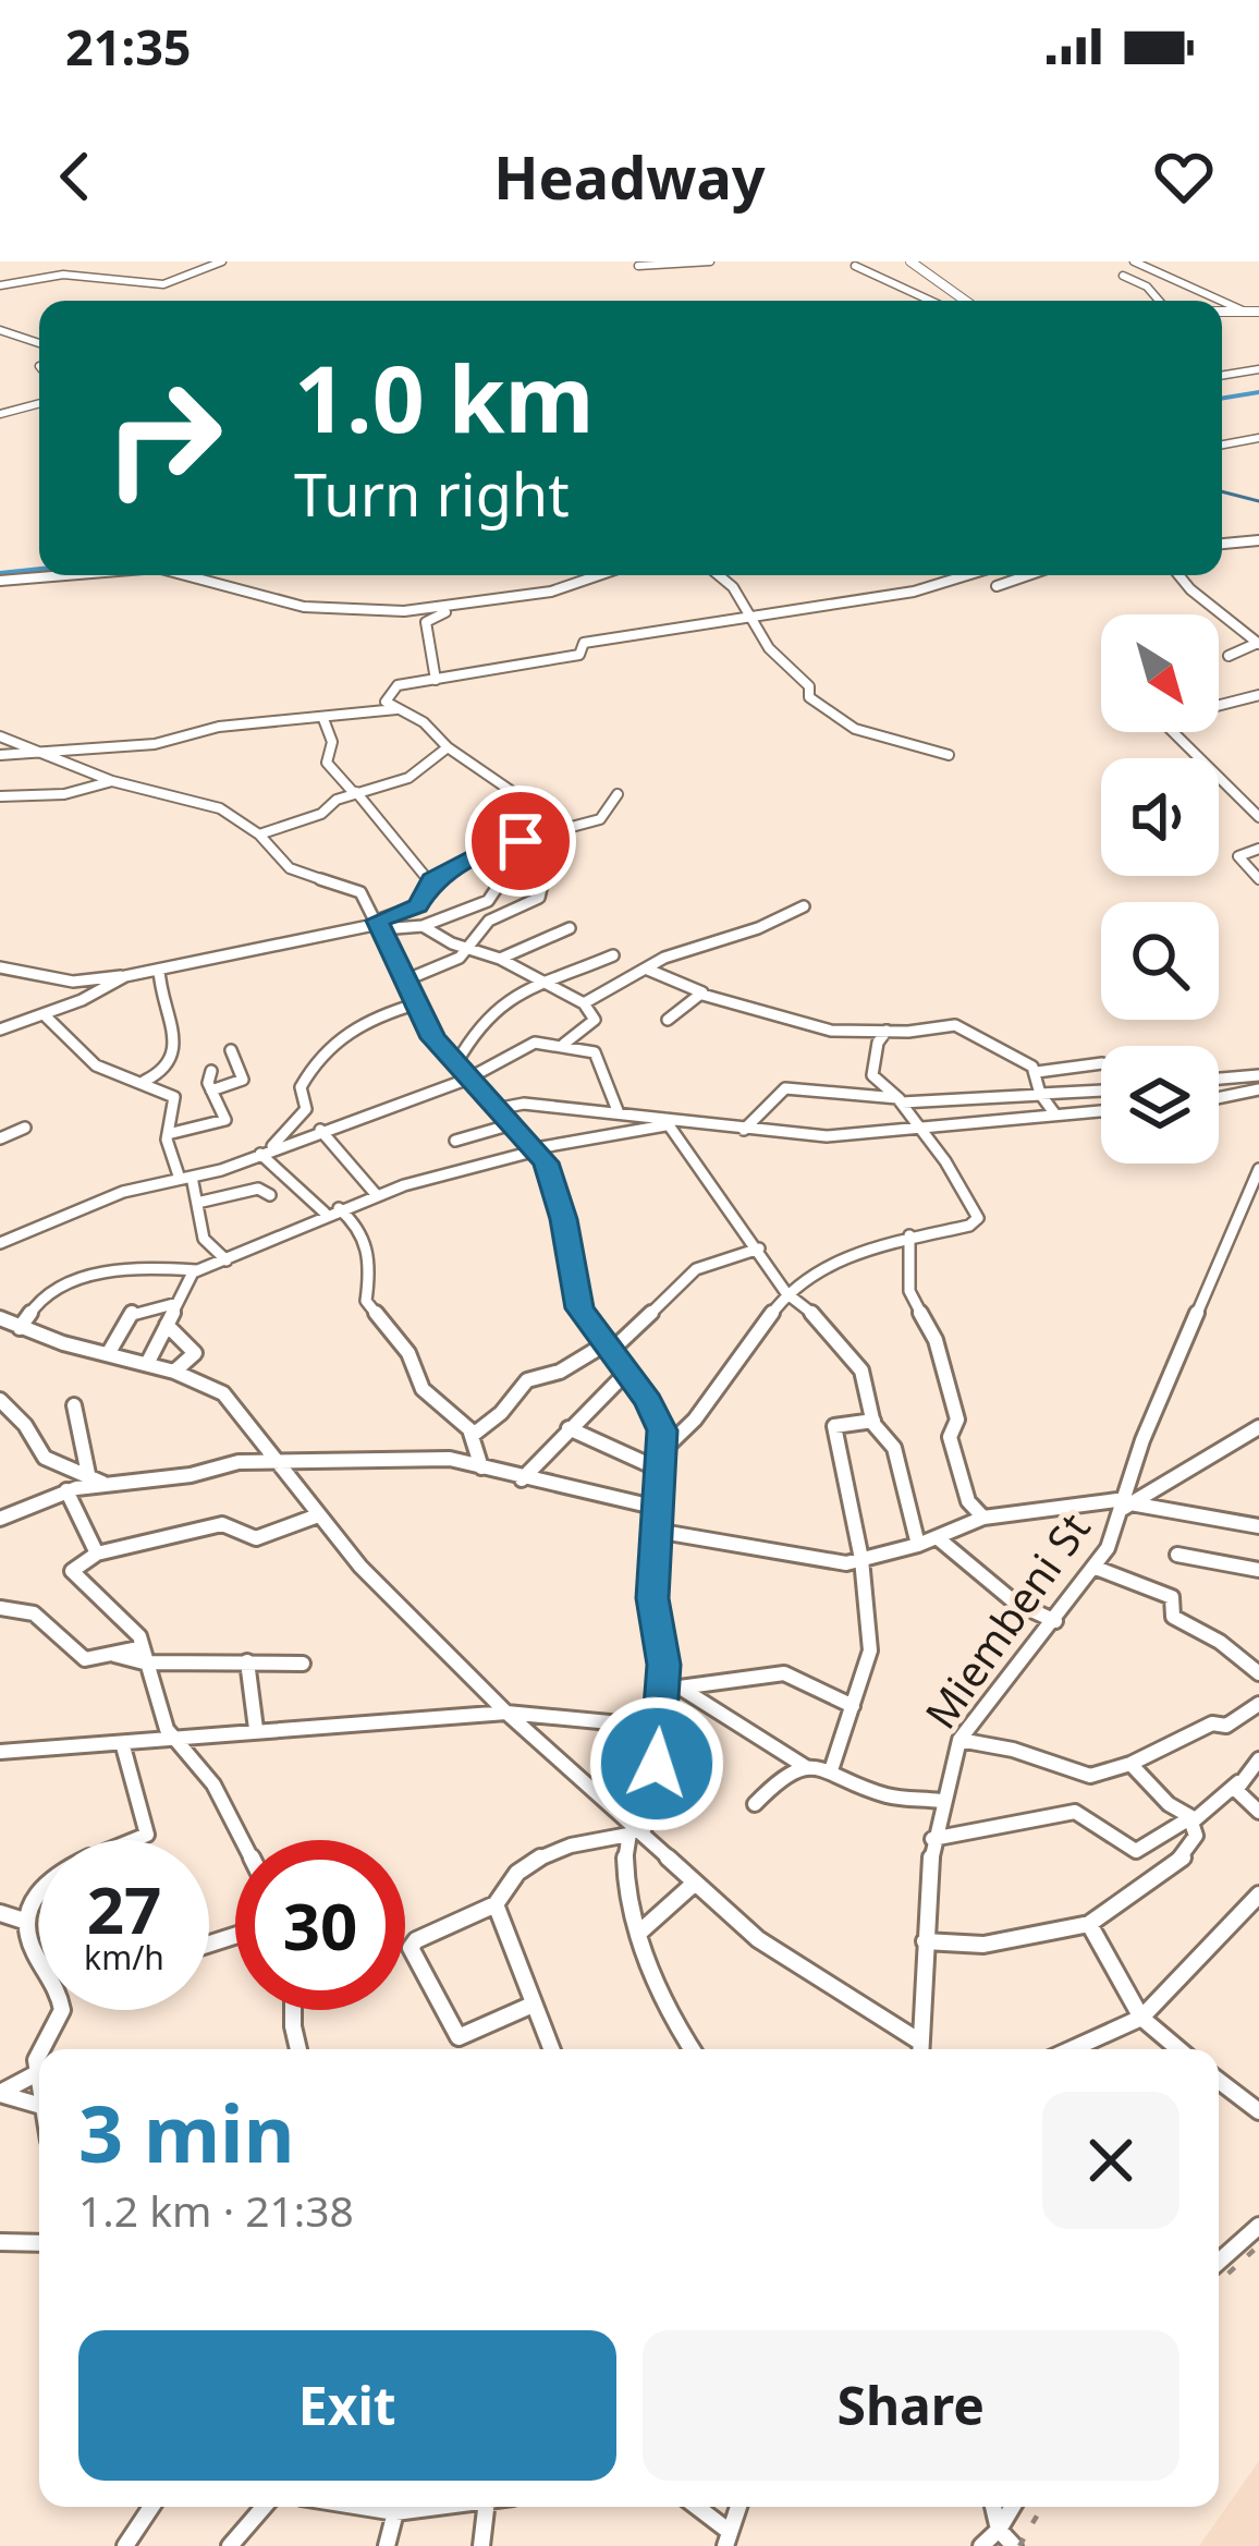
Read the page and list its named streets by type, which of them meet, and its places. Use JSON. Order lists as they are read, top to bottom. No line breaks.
{"streets":{"street":["Miembeni St"]},"north":"bottom right","page":{"status":"21:35","header":"Headway","turn":["1.0 km","Turn right"],"speed":"27 km/h","limit":"30","heading":["3 min","1.2 km · 21:38"],"buttons":["Exit","Share"]}}
